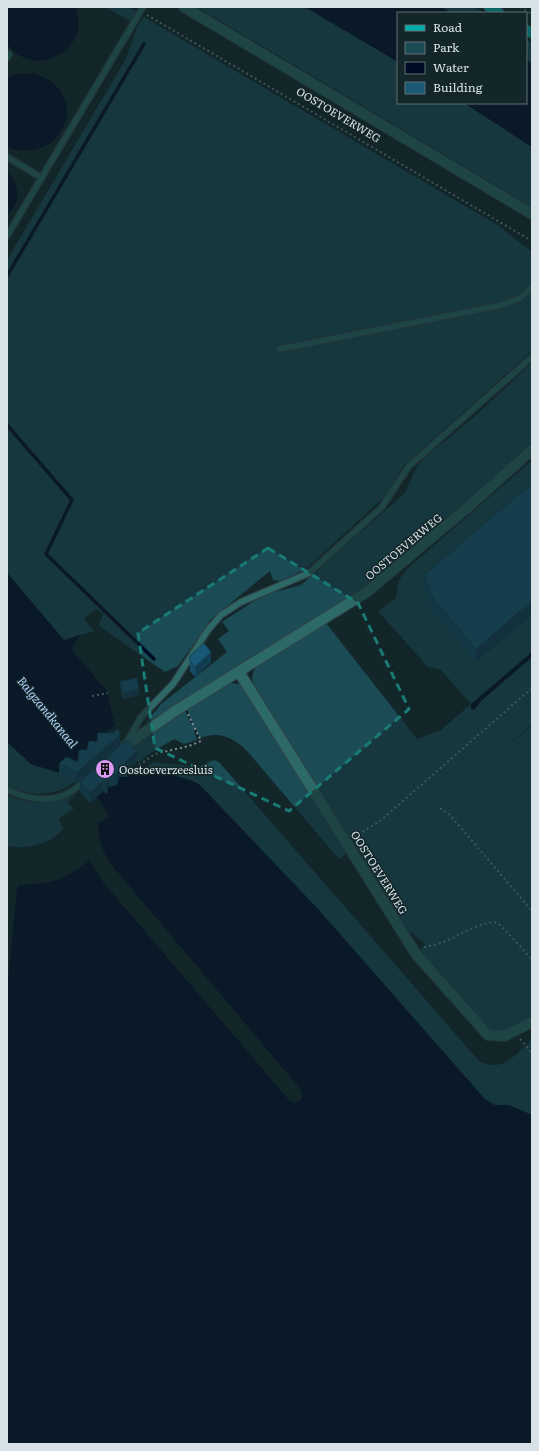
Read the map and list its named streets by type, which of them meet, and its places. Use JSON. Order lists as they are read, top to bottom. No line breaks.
{"streets":{"street":["OOSTOEVERWEG"]},"water":["Balgzandkanaal"],"places":{"building":["Oostoeverzeesluis"]},"legend":["Road","Park","Water","Building"]}
